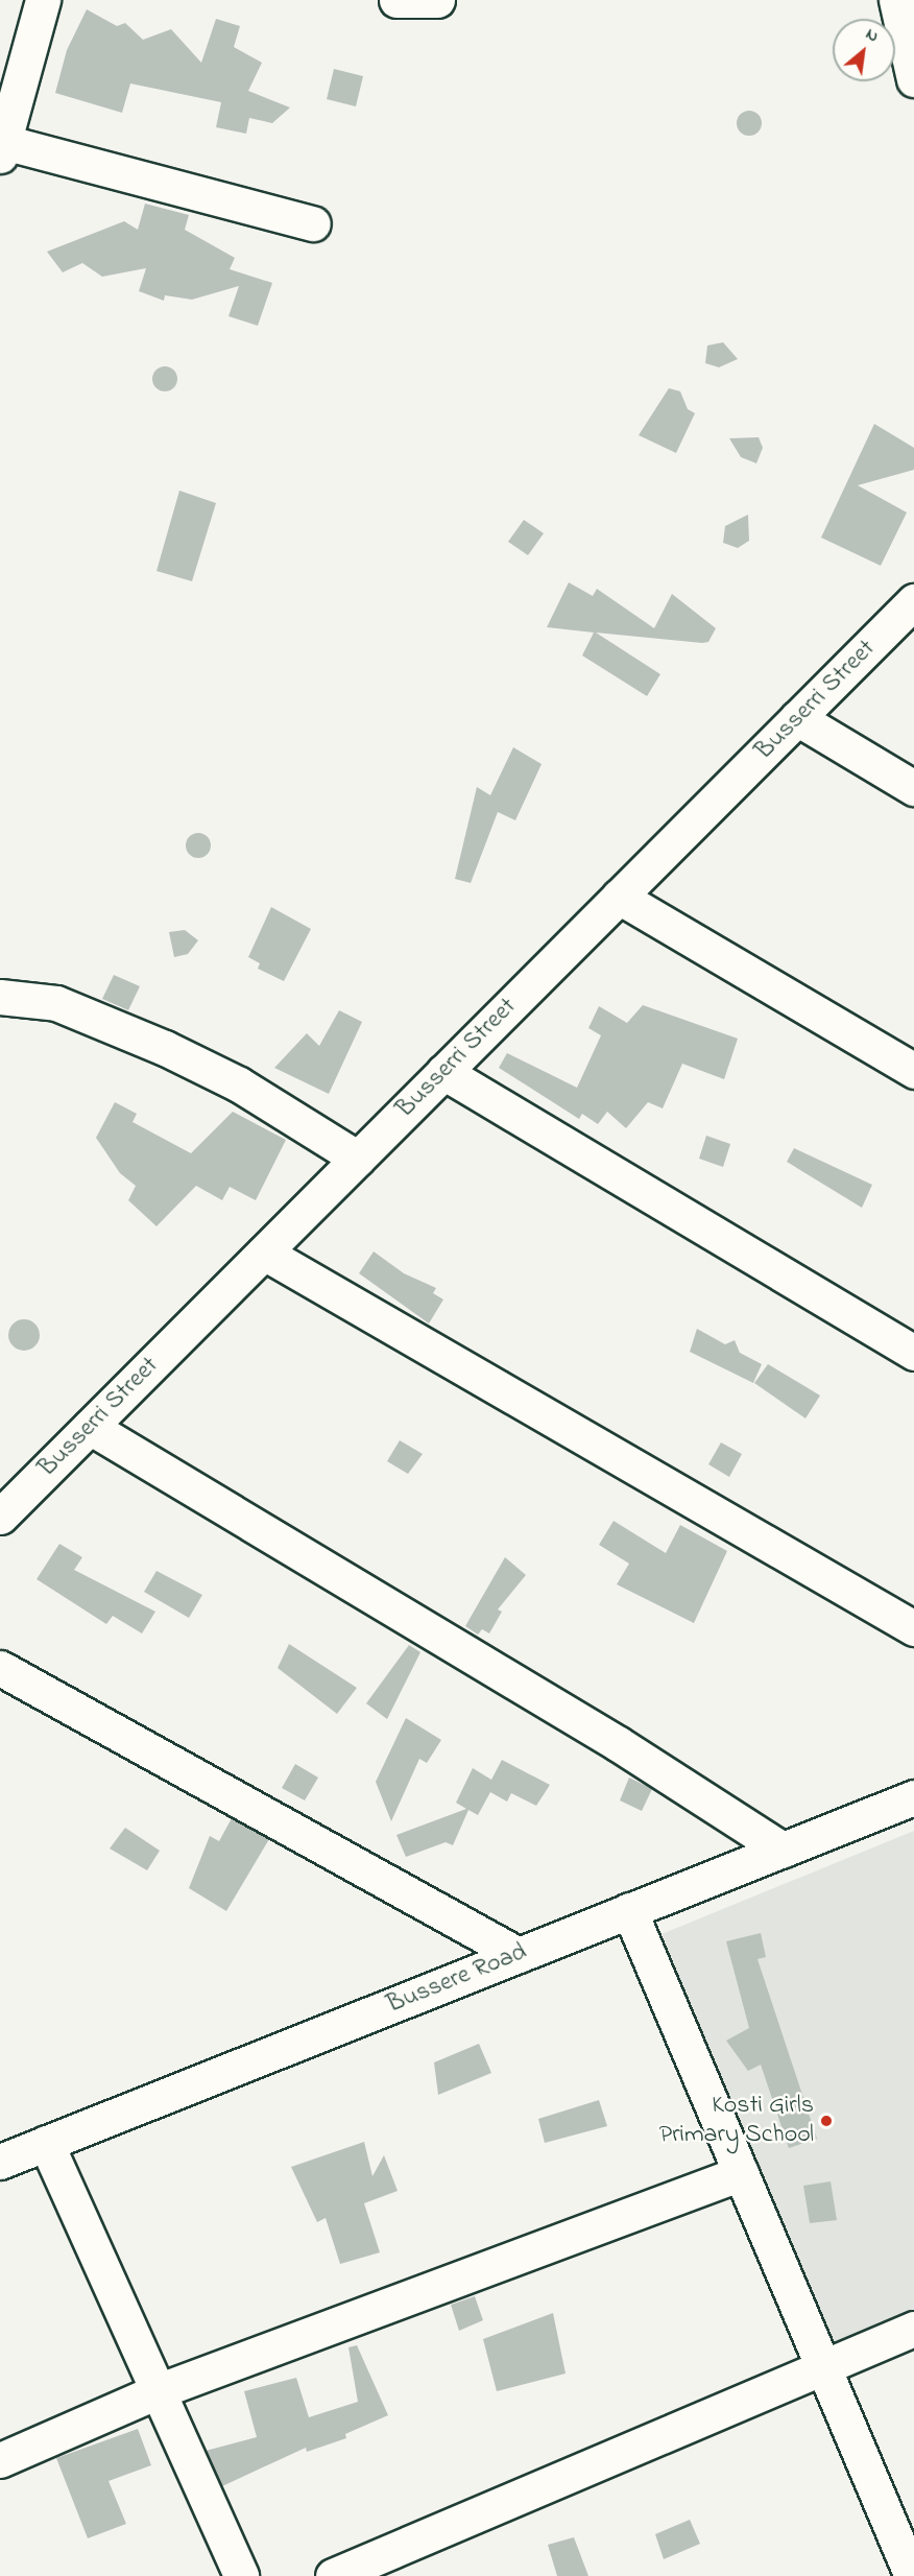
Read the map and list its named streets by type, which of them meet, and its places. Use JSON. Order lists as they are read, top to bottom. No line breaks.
{"streets":{"street":["Busserri Street","Bussere Road"]},"places":["Kosti Girls Primary School"],"north":"top right"}
